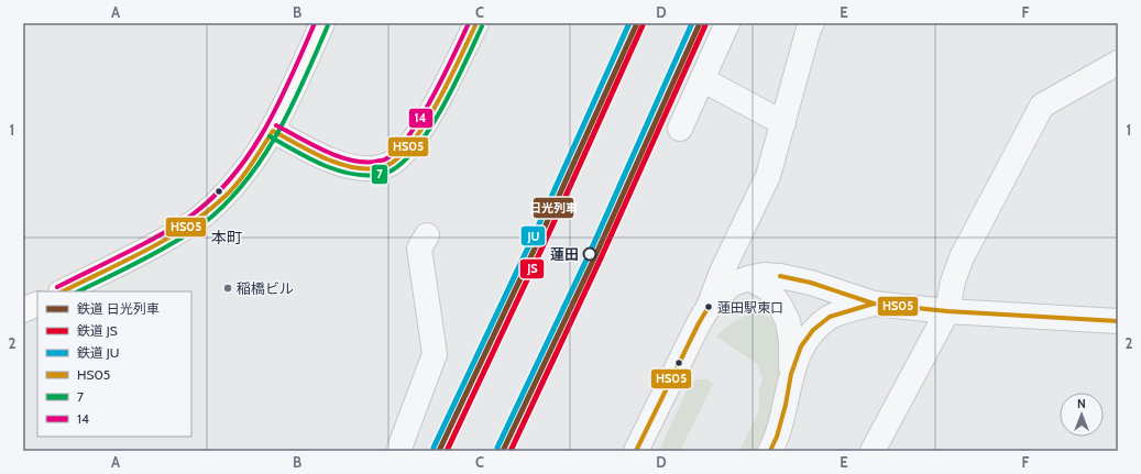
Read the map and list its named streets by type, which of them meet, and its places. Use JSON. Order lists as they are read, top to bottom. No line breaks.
{"districts":["本町"],"places":["蓮田","稲橋ビル","蓮田駅東口"],"lines":["rail line 日光列車","rail line JU","transit line HS05","transit line 14","rail line JS","transit line 7"],"legend":["鉄道 日光列車","鉄道 JS","鉄道 JU","HS05","7","14"],"north":"top","grid":{"columns":["A","B","C","D","E","F"],"rows":["1","2"]}}
